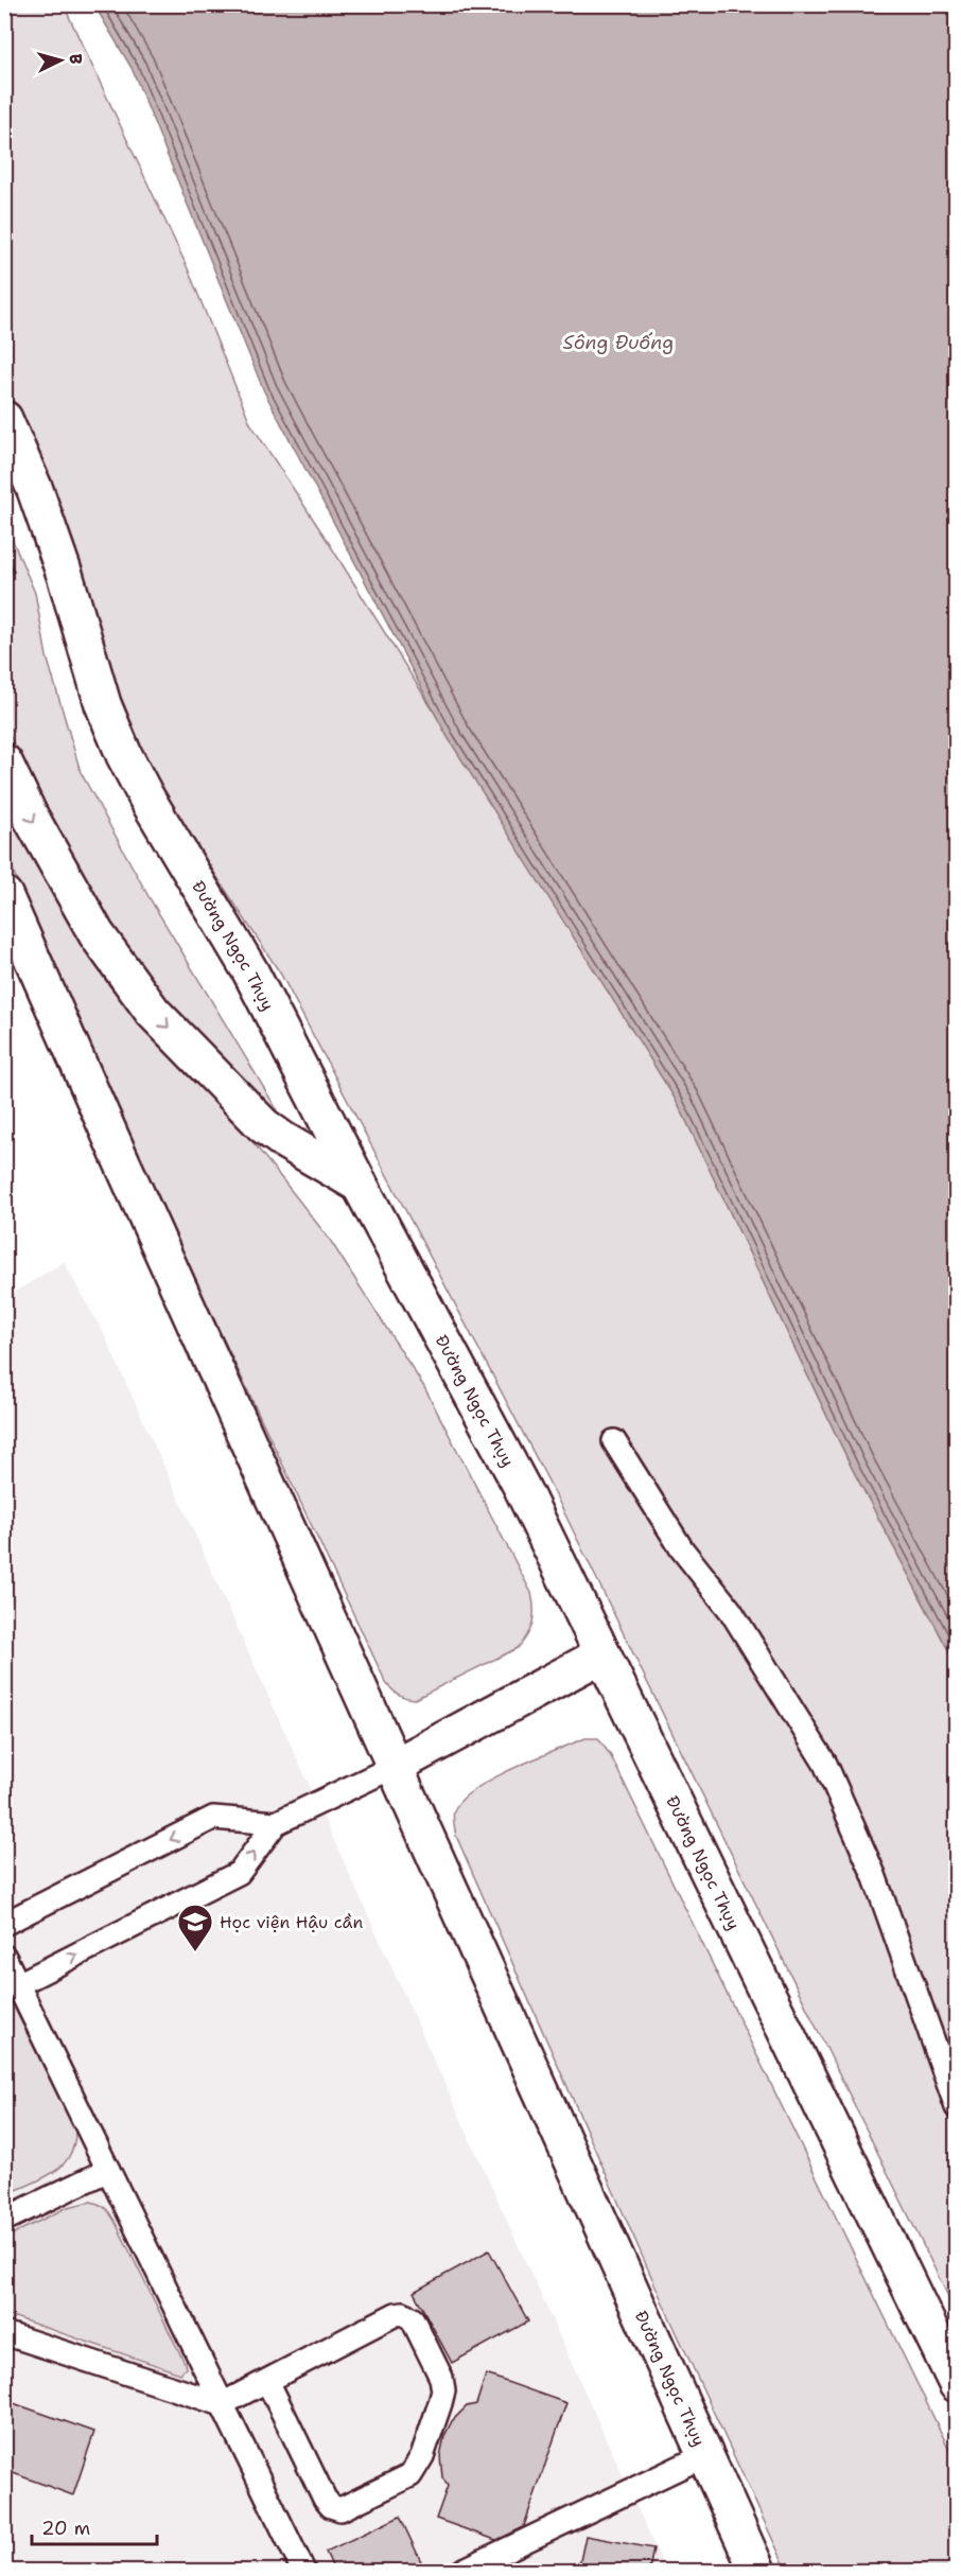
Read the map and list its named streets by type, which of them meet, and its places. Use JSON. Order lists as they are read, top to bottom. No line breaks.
{"streets":{"main road":["Đường Ngọc Thụy"]},"water":["Sông Đuống"],"places":{"school or university":["Học viện Hậu cần"]},"scale_bar":"20 m","north":"right"}
